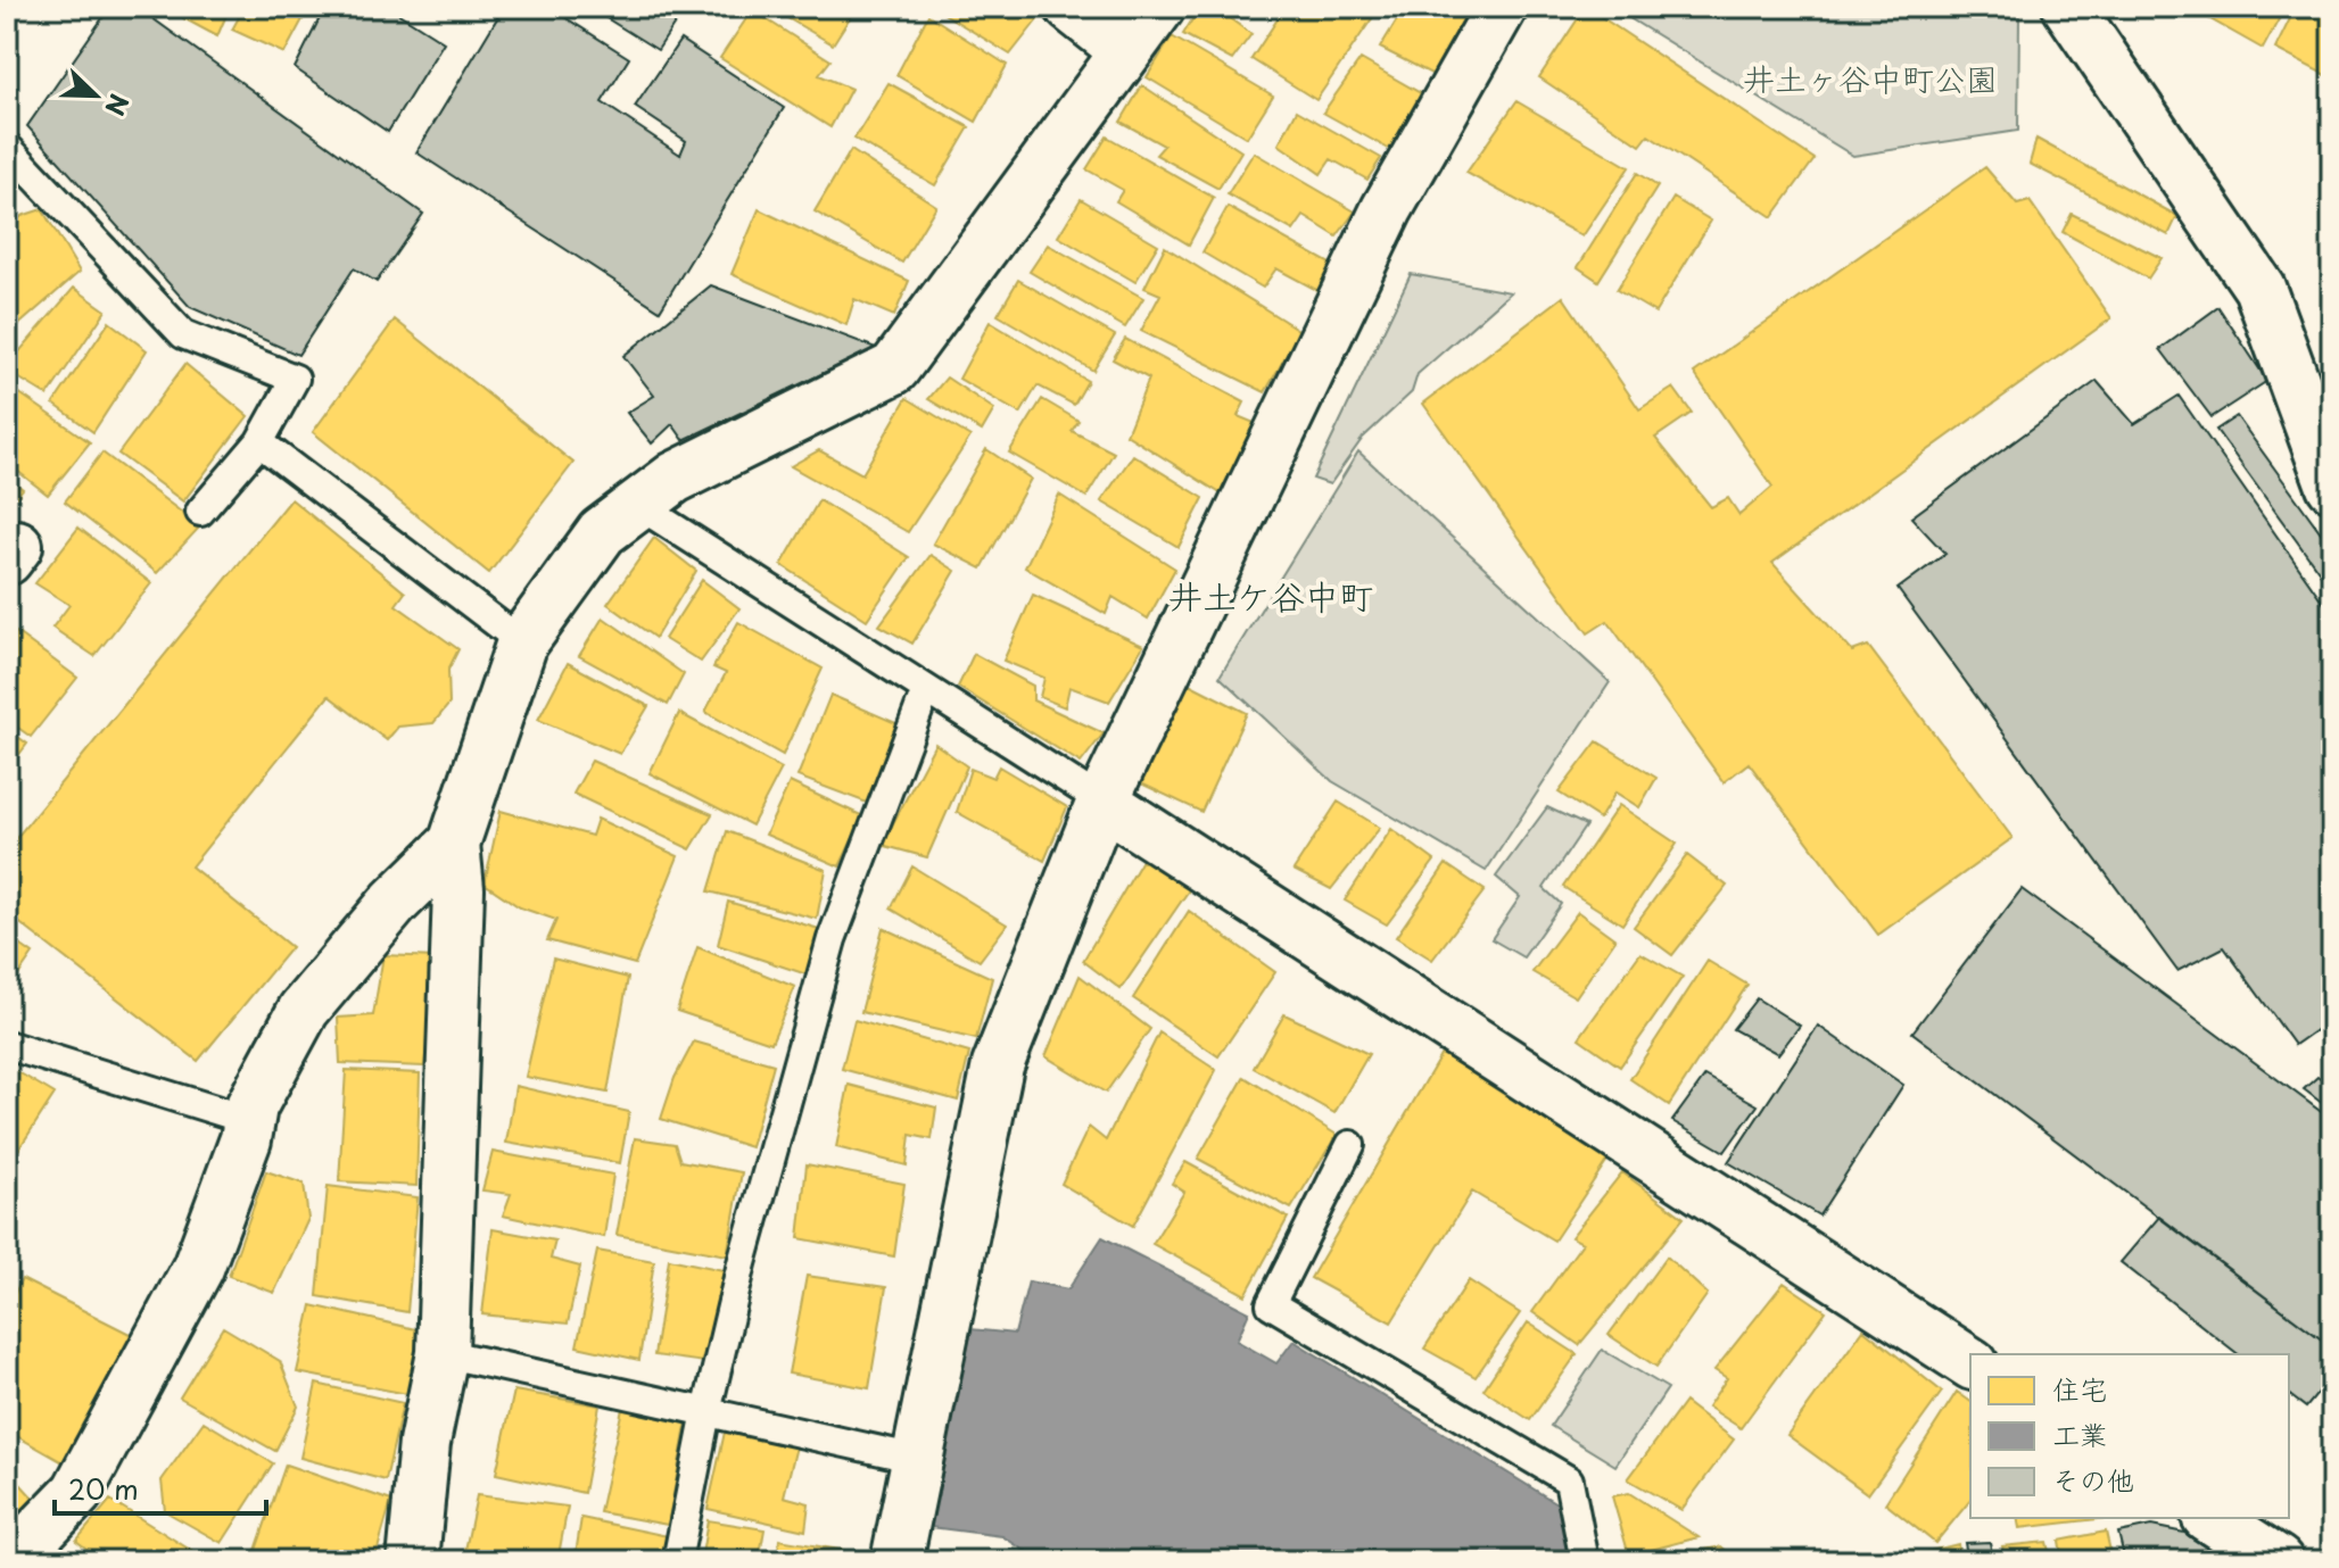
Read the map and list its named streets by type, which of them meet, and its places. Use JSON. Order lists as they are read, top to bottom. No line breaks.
{"districts":["井土ケ谷中町"],"parks":["井土ヶ谷中町公園"],"legend":["住宅","工業","その他"],"scale_bar":"20 m","north":"bottom right"}
